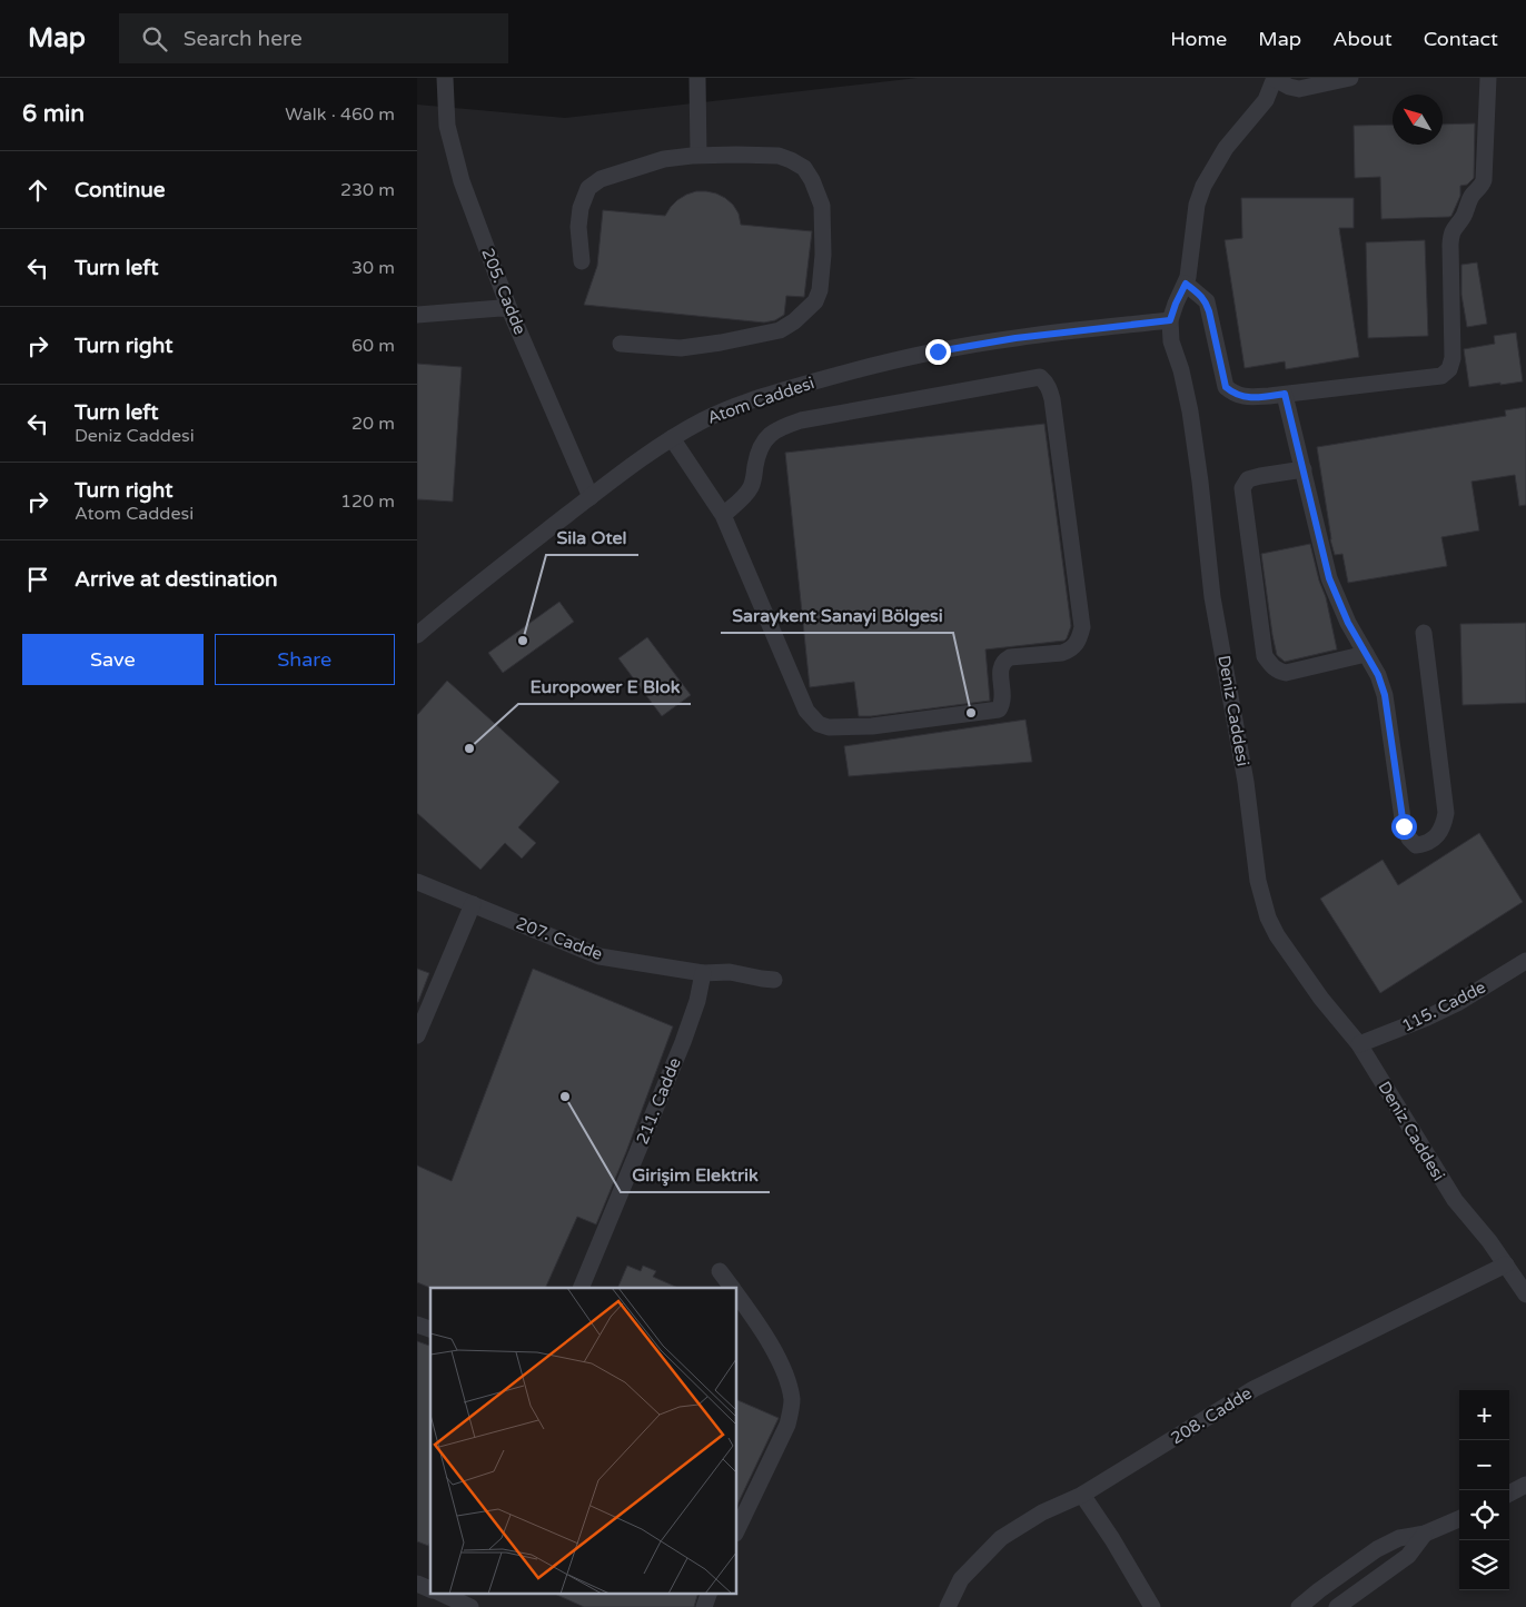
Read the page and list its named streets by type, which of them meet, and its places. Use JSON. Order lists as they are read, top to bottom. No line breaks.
{"streets":{"street":["205. Cadde","Atom Caddesi","Deniz Caddesi","207. Cadde","115. Cadde","211. Cadde","208. Cadde"]},"crossings":[["205. Cadde","Atom Caddesi"],["Atom Caddesi","Deniz Caddesi"],["Deniz Caddesi","115. Cadde"],["Deniz Caddesi","208. Cadde"],["207. Cadde","211. Cadde"]],"places":["Sila Otel","Saraykent Sanayi Bölgesi","Europower E Blok","Girişim Elektrik"],"north":"top left","page":{"header":"Map","search":"Search here","nav":["Home","Map","About","Contact"],"heading":["6 min","Walk · 460 m"],"list":[["Continue","230 m"],["Turn left","30 m"],["Turn right","60 m"],["Turn left","Deniz Caddesi","20 m"],["Turn right","Atom Caddesi","120 m"],"Arrive at destination"],"buttons":["Save","Share"],"map_buttons":["+","−"]}}
